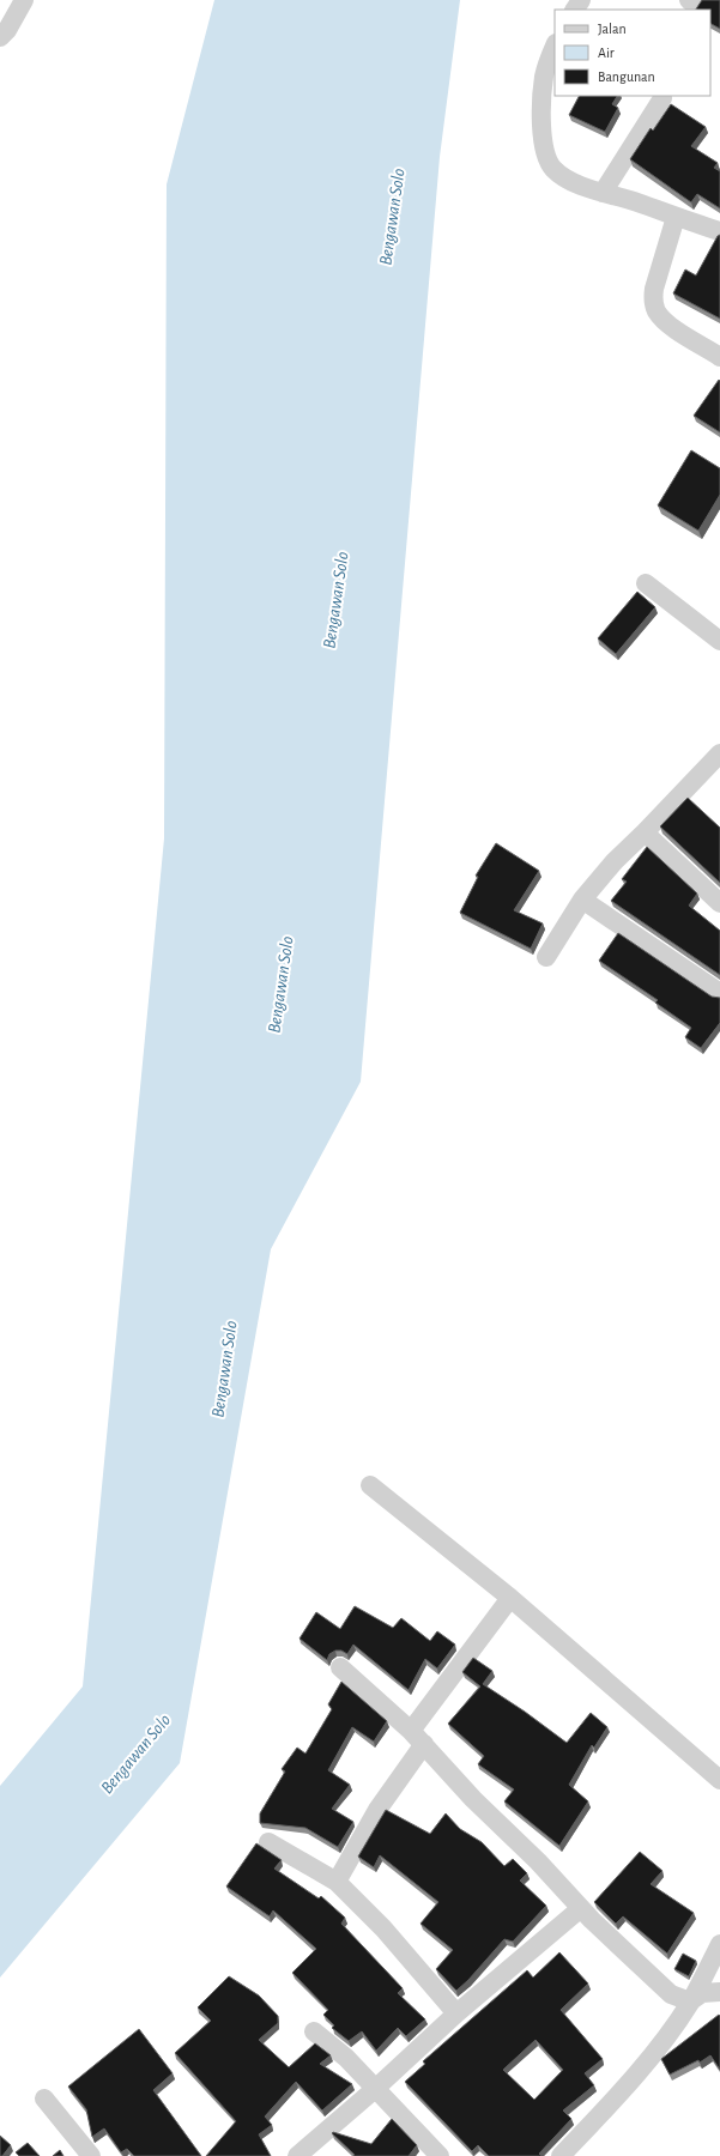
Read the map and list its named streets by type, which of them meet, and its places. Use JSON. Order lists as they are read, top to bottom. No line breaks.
{"water":["Bengawan Solo"],"legend":["Jalan","Air","Bangunan"]}
